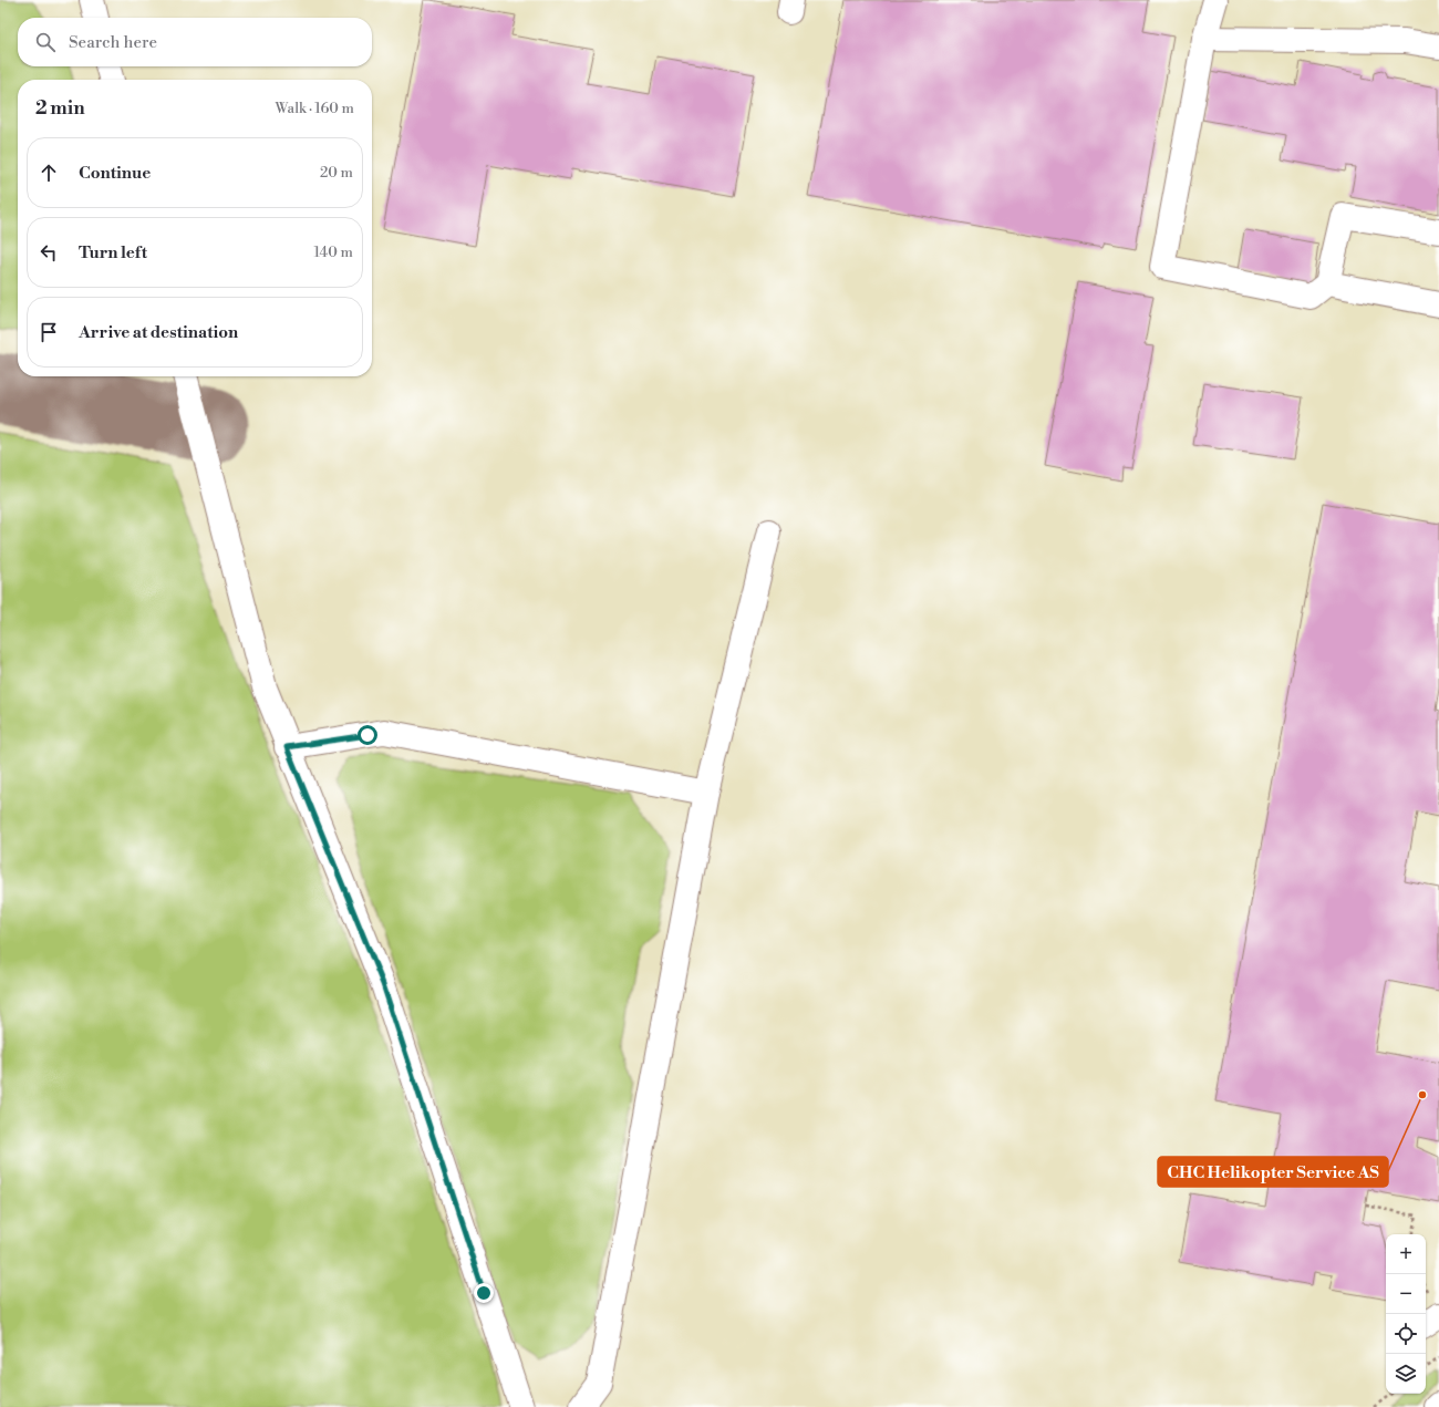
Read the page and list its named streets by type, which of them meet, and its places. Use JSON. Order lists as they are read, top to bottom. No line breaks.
{"places":["CHC Helikopter Service AS"],"page":{"search":"Search here","heading":["2 min","Walk · 160 m"],"list":[["Continue","20 m"],["Turn left","140 m"],"Arrive at destination"],"map_buttons":["+","−"]}}
